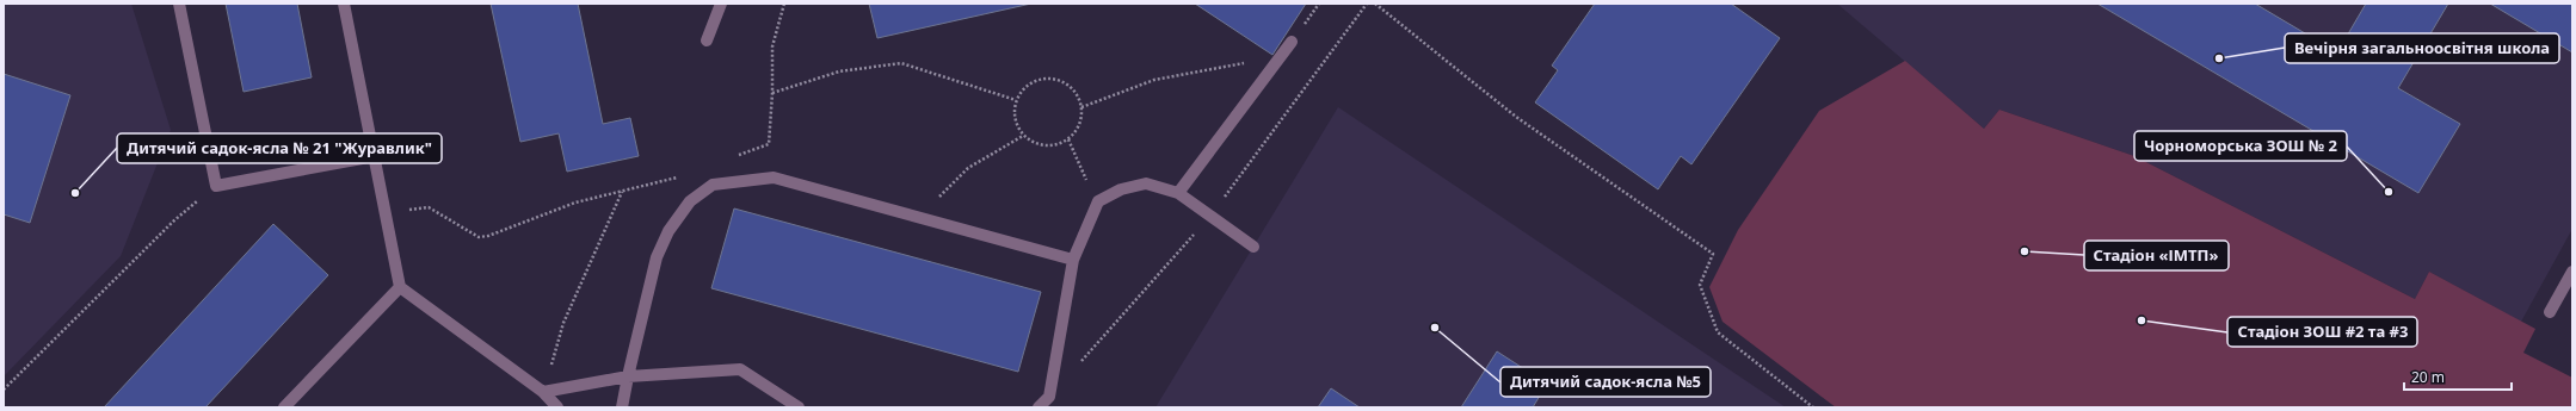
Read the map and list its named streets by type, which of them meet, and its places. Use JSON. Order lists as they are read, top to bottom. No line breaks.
{"places":["Вечірня загальноосвітня школа","Чорноморська ЗОШ № 2","Дитячий садок-ясла № 21 \"Журавлик\"","Стадіон «ІМТП»","Стадіон ЗОШ #2 та #3","Дитячий садок-ясла №5"],"scale_bar":"20 m"}
